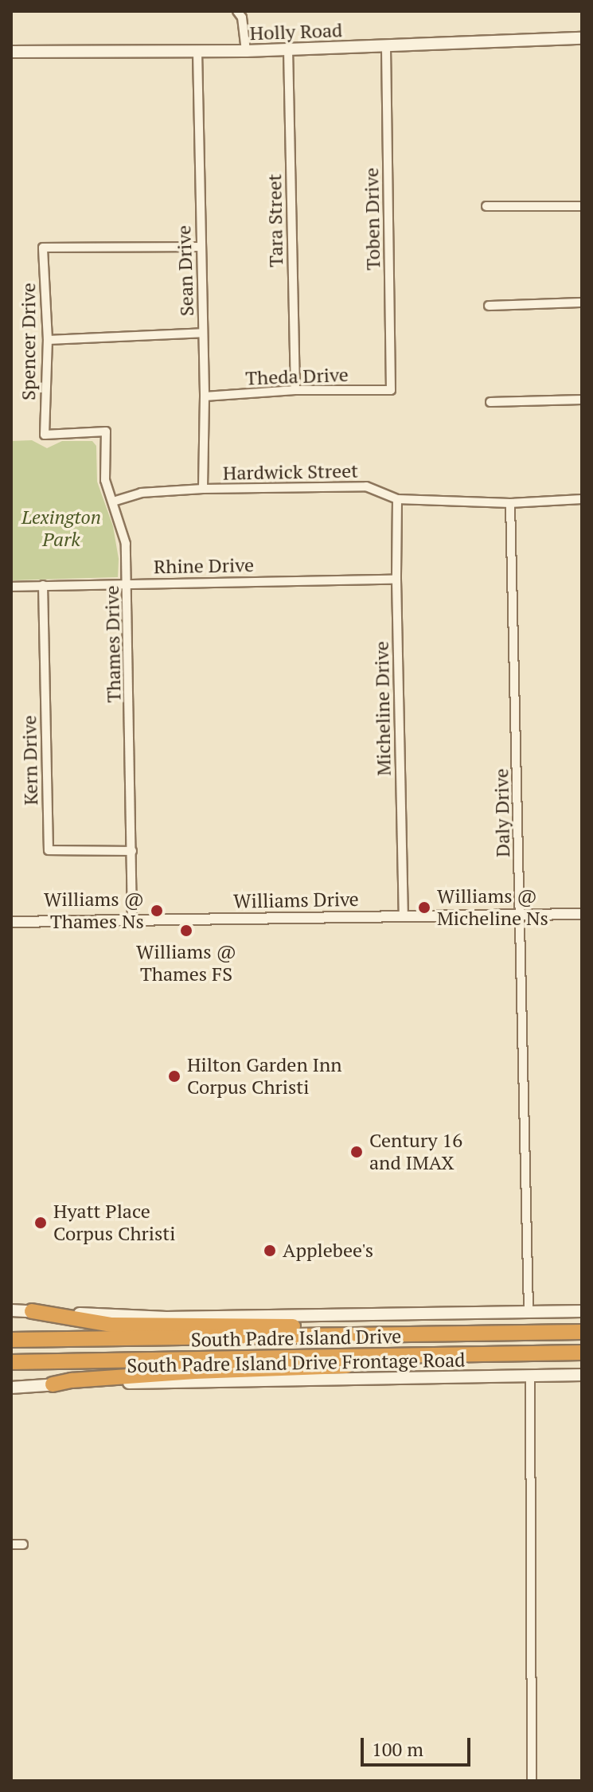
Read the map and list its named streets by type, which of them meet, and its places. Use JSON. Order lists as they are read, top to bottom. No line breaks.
{"streets":{"highway":["South Padre Island Drive"],"main road":["Holly Road","South Padre Island Drive Frontage Road"],"street":["Toben Drive","Tara Street","Sean Drive","Spencer Drive","Theda Drive","Hardwick Street","Rhine Drive","Thames Drive","Micheline Drive","Kern Drive","Daly Drive","Williams Drive"]},"crossings":[["Holly Road","Toben Drive"],["Holly Road","Tara Street"],["Holly Road","Sean Drive"],["Toben Drive","Theda Drive"],["Tara Street","Theda Drive"],["Sean Drive","Spencer Drive"],["Sean Drive","Theda Drive"],["Sean Drive","Hardwick Street"],["Spencer Drive","Thames Drive"],["Hardwick Street","Thames Drive"],["Hardwick Street","Micheline Drive"],["Hardwick Street","Daly Drive"],["Rhine Drive","Thames Drive"],["Rhine Drive","Micheline Drive"],["Rhine Drive","Kern Drive"],["Thames Drive","Kern Drive"],["Thames Drive","Williams Drive"],["Micheline Drive","Williams Drive"],["Daly Drive","Williams Drive"]],"parks":["Lexington Park"],"places":["Williams @ Micheline Ns","Williams @ Thames Ns","Williams @ Thames FS","Hilton Garden Inn Corpus Christi","Century 16 and IMAX","Hyatt Place Corpus Christi","Applebee's"],"scale_bar":"100 m"}
